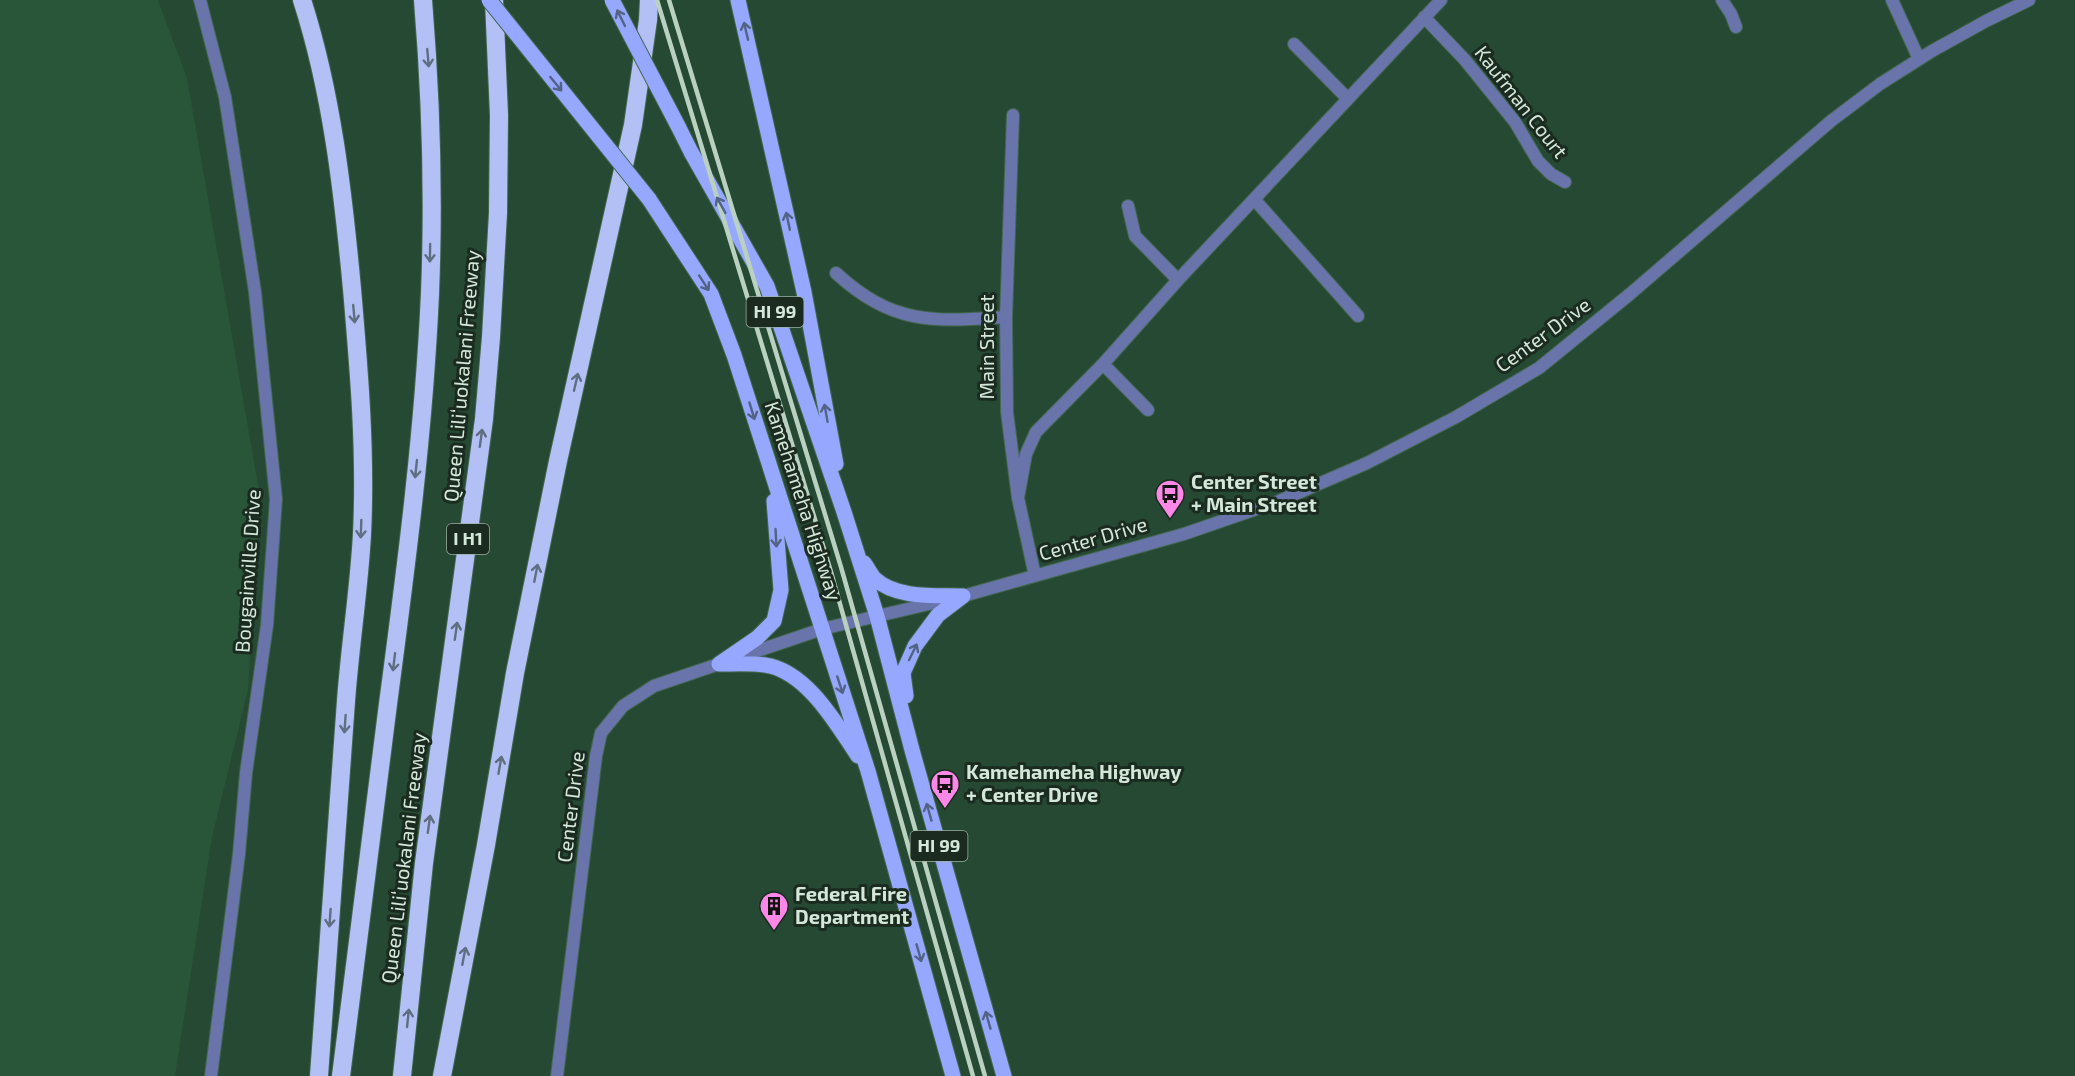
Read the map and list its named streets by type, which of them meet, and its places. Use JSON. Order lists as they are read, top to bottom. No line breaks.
{"streets":{"highway":["Queen Liliʻuokalani Freeway","I H1"],"main road":["HI 99","Kamehameha Highway"],"street":["Kaufman Court","Center Drive","Main Street","Bougainville Drive"]},"crossings":[["Center Drive","Main Street"],["Center Drive","Kamehameha Highway"]],"places":{"bus stop":["Center Street + Main Street","Kamehameha Highway + Center Drive"],"building":["Federal Fire Department"]}}
